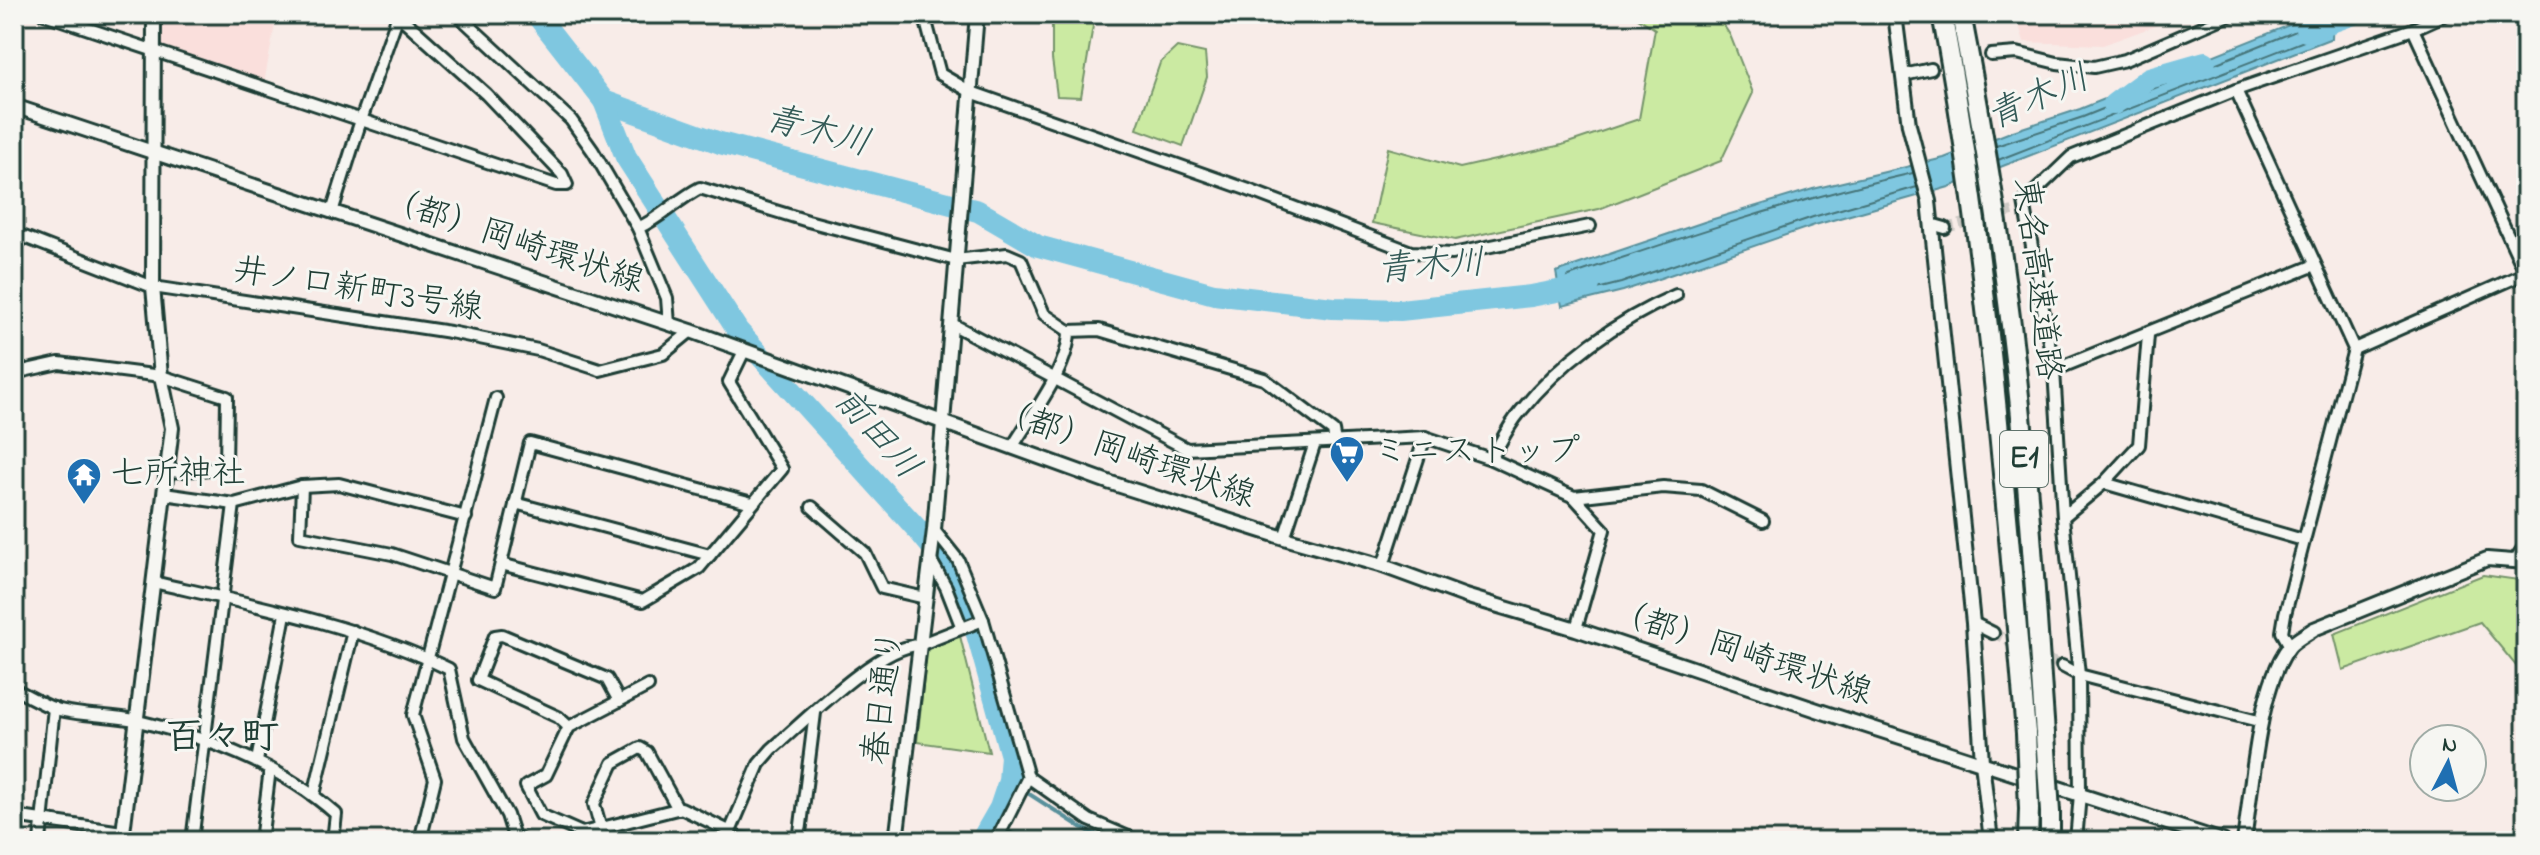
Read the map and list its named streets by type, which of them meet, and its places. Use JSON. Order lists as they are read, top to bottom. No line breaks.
{"streets":{"highway":["東名高速道路","E1"],"street":["（都）岡崎環状線","井ノ口新町3号線","春日通り"]},"crossings":[["（都）岡崎環状線","井ノ口新町3号線"]],"districts":["百々町"],"water":["青木川","前田川"],"places":{"supermarket":["ミニストップ"],"temple":["七所神社"]},"north":"top"}
